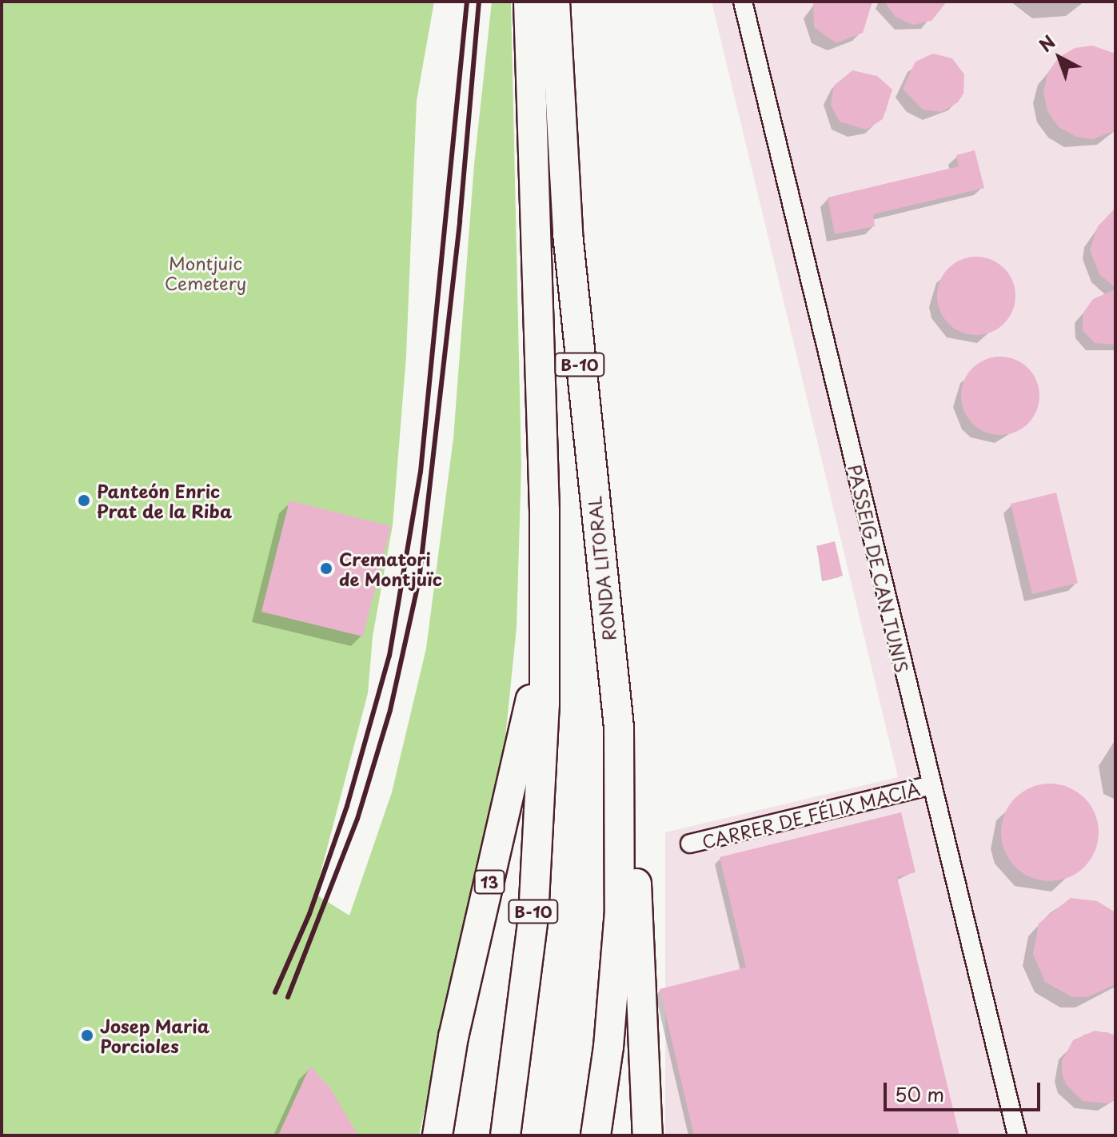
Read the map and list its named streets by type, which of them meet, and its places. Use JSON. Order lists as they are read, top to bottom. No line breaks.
{"streets":{"highway":["B-10","RONDA LITORAL","13"],"street":["PASSEIG DE CAN TUNIS","CARRER DE FÉLIX MACIÀ"]},"crossings":[["B-10","13"],["PASSEIG DE CAN TUNIS","CARRER DE FÉLIX MACIÀ"]],"parks":["Montjuic Cemetery"],"places":["Panteón Enric Prat de la Riba","Crematori de Montjuïc","Josep Maria Porcioles"],"scale_bar":"50 m","north":"top left"}
